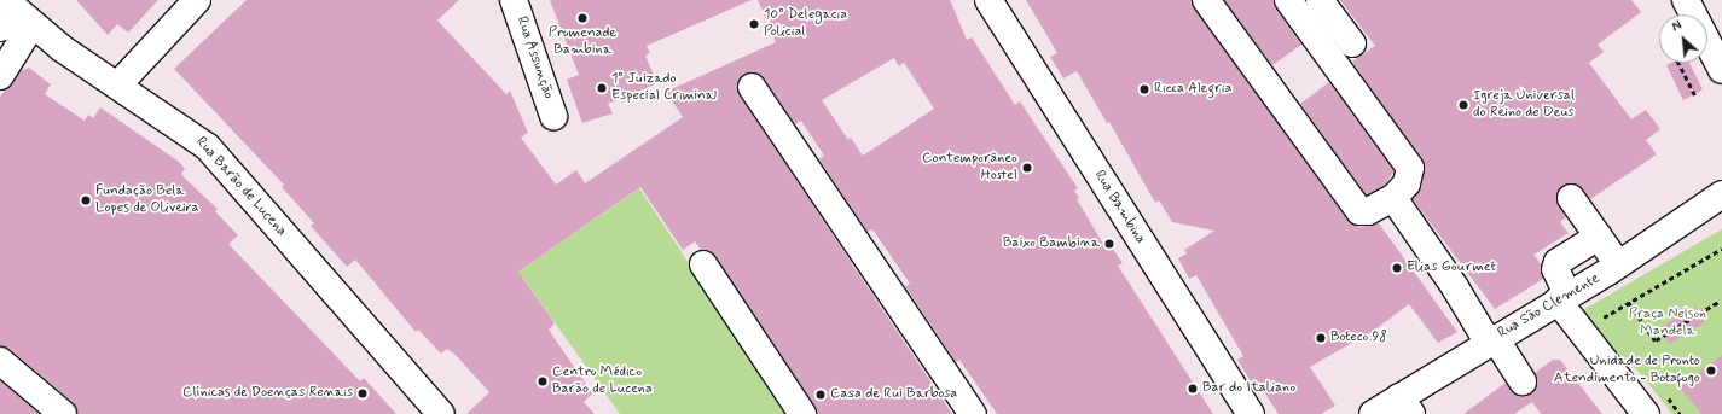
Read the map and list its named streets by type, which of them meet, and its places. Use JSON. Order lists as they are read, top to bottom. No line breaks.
{"streets":{"street":["Rua Assunção","Rua Barão de Lucena","Rua Bambina","Rua São Clemente"]},"parks":["Praça Nelson Mandela"],"places":["Promenade Bambina","10º Delegacia Policial","1º Juizado Especial Criminal","Ricca Alegria","Igreja Universal do Reino de Deus","Contemporâneo Hostel","Fundação Bela Lopes de Oliveira","Baixo Bambina","Elias Gourmet","Boteco 98","Unidade de Pronto Atendimento - Botafogo","Centro Médico Barão de Lucena","Bar do Italiano","Clínicas de Doenças Renais","Casa de Rui Barbosa"],"north":"top left"}
